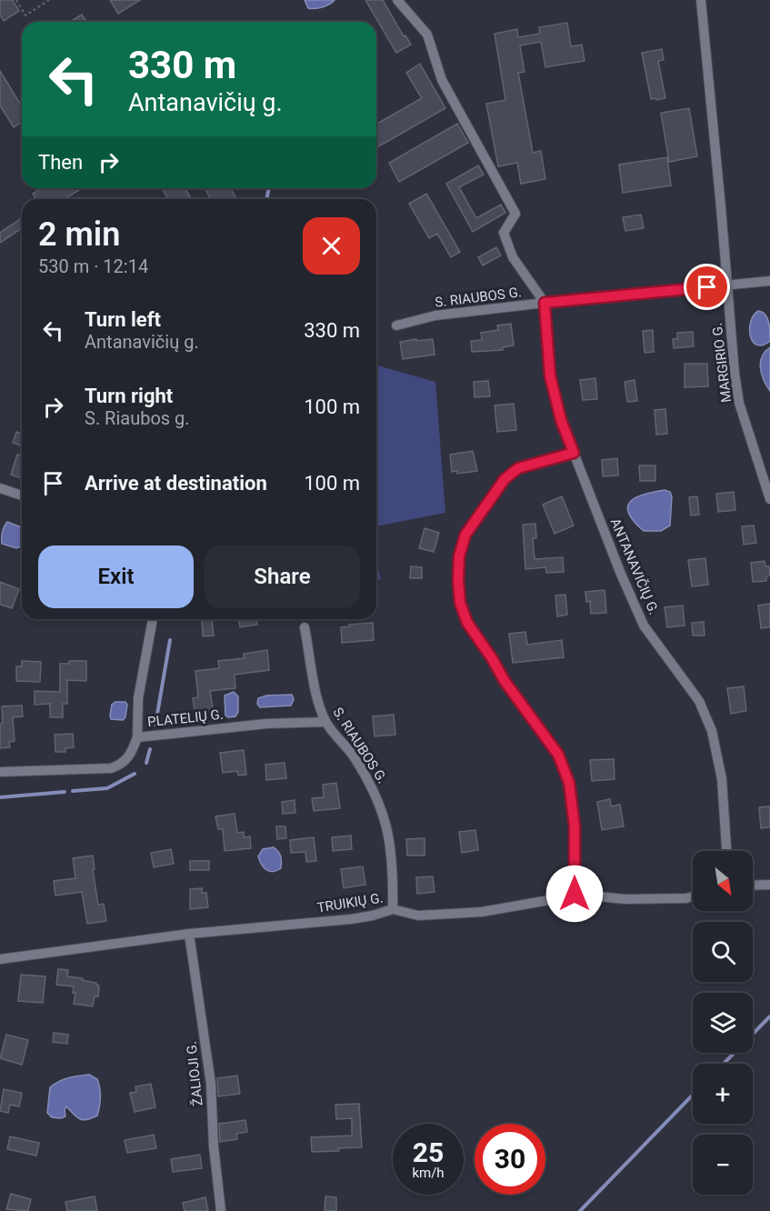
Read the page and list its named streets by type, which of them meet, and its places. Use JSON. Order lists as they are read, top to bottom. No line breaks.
{"streets":{"street":["S. RIAUBOS G.","MARGIRIO G.","ANTANAVIČIŲ G.","PLATELIŲ G.","TRUIKIŲ G.","ŽALIOJI G."]},"crossings":[["S. RIAUBOS G.","MARGIRIO G."],["S. RIAUBOS G.","ANTANAVIČIŲ G."],["S. RIAUBOS G.","PLATELIŲ G."],["S. RIAUBOS G.","TRUIKIŲ G."],["TRUIKIŲ G.","ŽALIOJI G."]],"north":"bottom right","page":{"turn":["330 m","Antanavičių g."],"then":"Then","heading":["2 min","530 m · 12:14"],"list":[{"name":"Turn left","note":"Antanavičių g.","value":"330 m"},{"name":"Turn right","note":"S. Riaubos g.","value":"100 m"},{"name":"Arrive at destination","value":"100 m"}],"buttons":["Exit","Share"],"map_buttons":["+","−"],"speed":"25 km/h","limit":"30"}}
